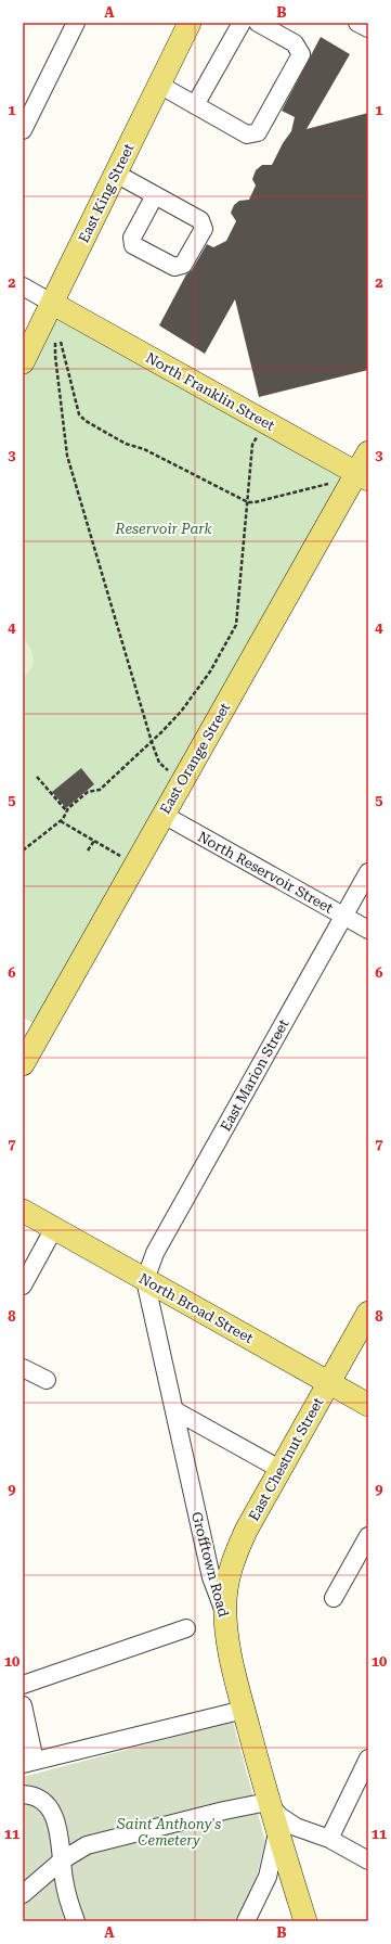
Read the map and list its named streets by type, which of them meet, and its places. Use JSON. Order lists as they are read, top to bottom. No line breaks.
{"streets":{"main road":["East King Street","North Franklin Street","East Orange Street","North Broad Street","East Chestnut Street","Grofftown Road"],"street":["North Reservoir Street","East Marion Street"]},"crossings":[["East King Street","North Franklin Street"],["North Franklin Street","East Orange Street"],["East Orange Street","North Reservoir Street"],["North Reservoir Street","East Marion Street"],["East Marion Street","North Broad Street"],["East Marion Street","Grofftown Road"],["North Broad Street","East Chestnut Street"],["North Broad Street","Grofftown Road"],["East Chestnut Street","Grofftown Road"]],"parks":["Reservoir Park","Saint Anthony's Cemetery"],"grid":{"columns":["A","B"],"rows":["1","2","3","4","5","6","7","8","9","10","11"]}}
